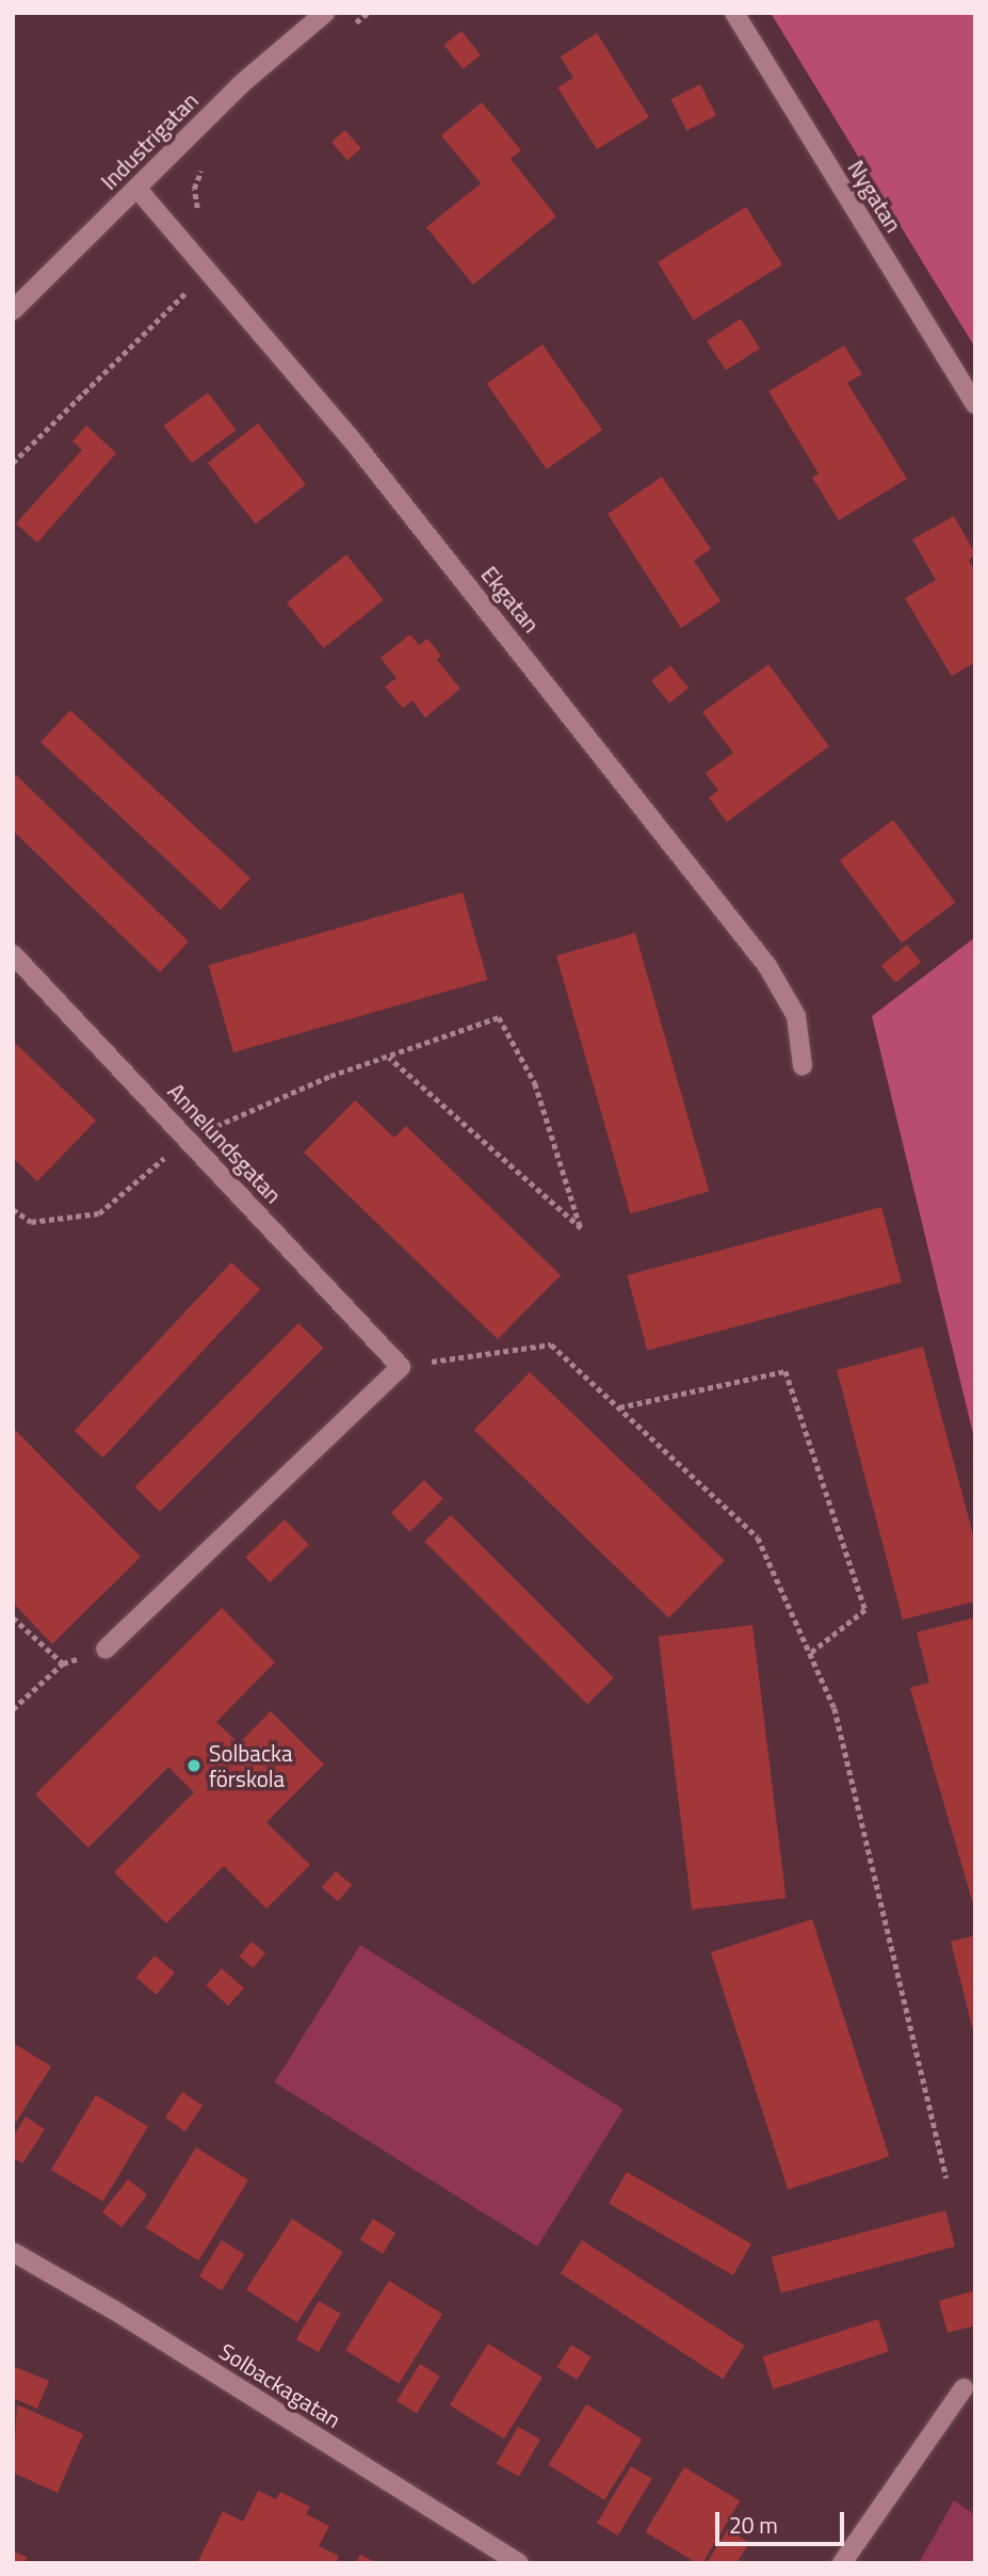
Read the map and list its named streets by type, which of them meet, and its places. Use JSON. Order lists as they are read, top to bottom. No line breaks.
{"streets":{"street":["Industrigatan","Nygatan","Ekgatan","Annelundsgatan","Solbackagatan"]},"crossings":[["Industrigatan","Ekgatan"]],"places":["Solbacka förskola"],"scale_bar":"20 m"}
